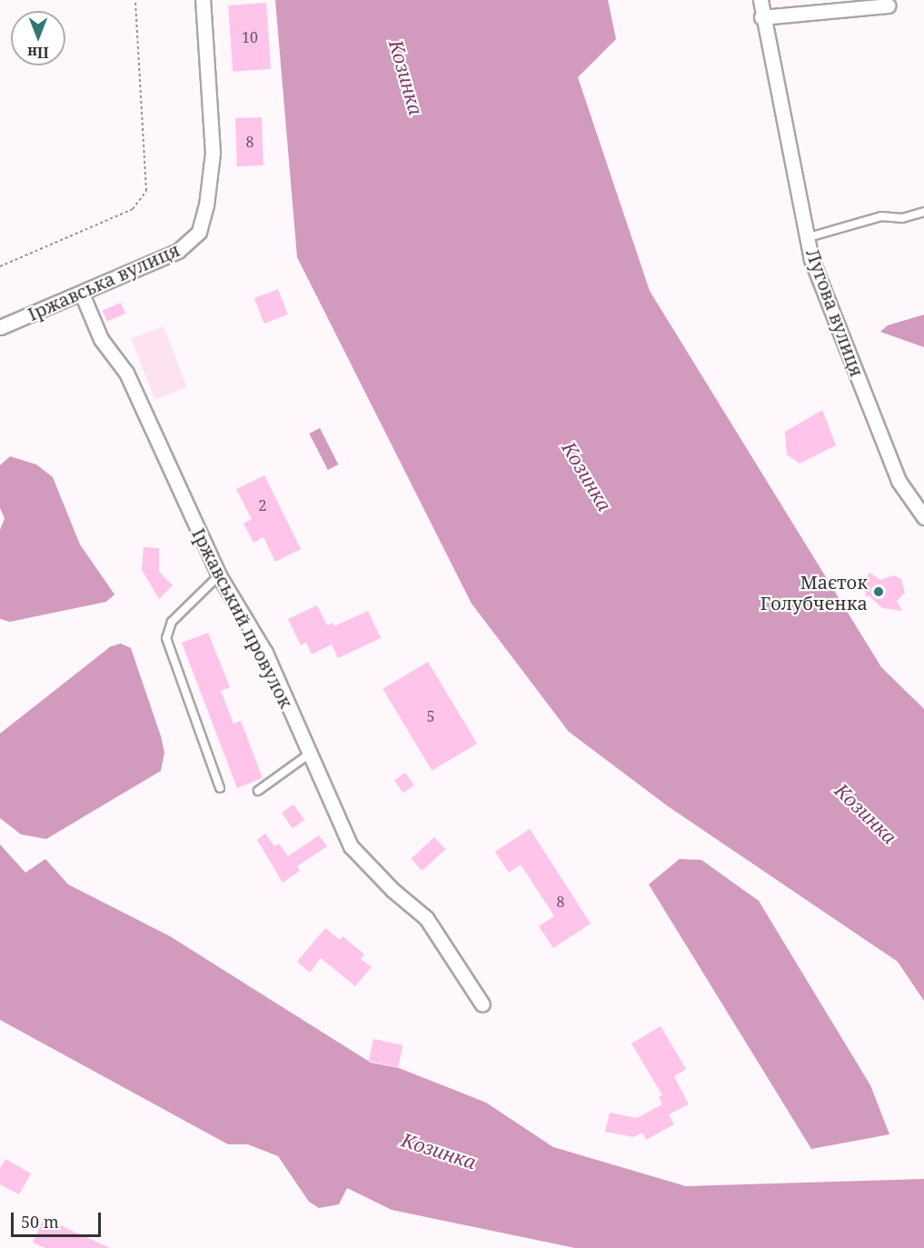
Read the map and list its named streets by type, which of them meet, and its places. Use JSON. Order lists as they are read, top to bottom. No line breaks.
{"streets":{"street":["Іржавська вулиця","Лугова вулиця","Іржавський провулок"]},"crossings":[["Іржавська вулиця","Іржавський провулок"]],"water":["Козинка"],"places":["Маєток Голубченка"],"house_numbers":["10","8","2","5","8"],"scale_bar":"50 m","north":"bottom"}
